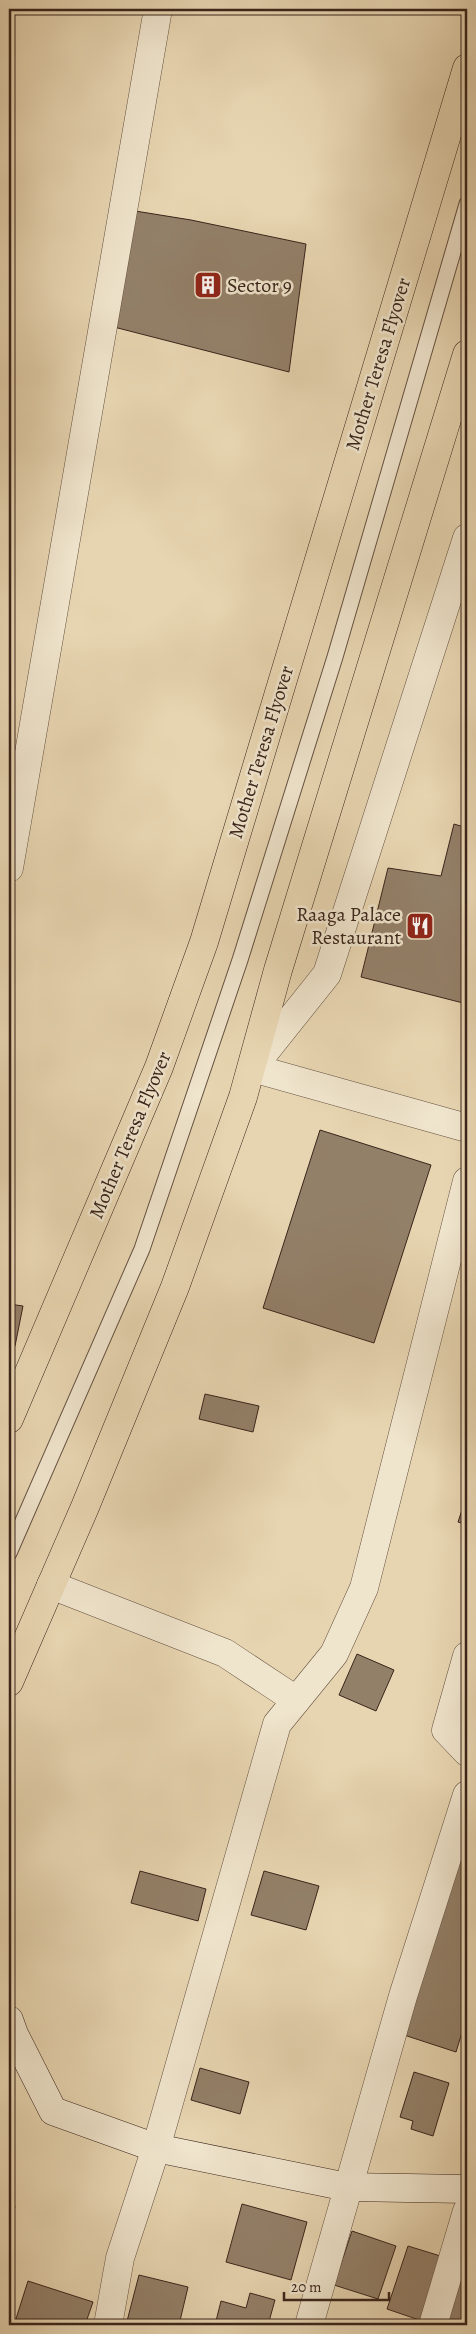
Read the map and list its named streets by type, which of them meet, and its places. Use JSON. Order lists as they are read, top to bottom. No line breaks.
{"streets":{"main road":["Mother Teresa Flyover"]},"places":{"building":["Sector 9"],"restaurant":["Raaga Palace Restaurant"]},"scale_bar":"20 m"}
